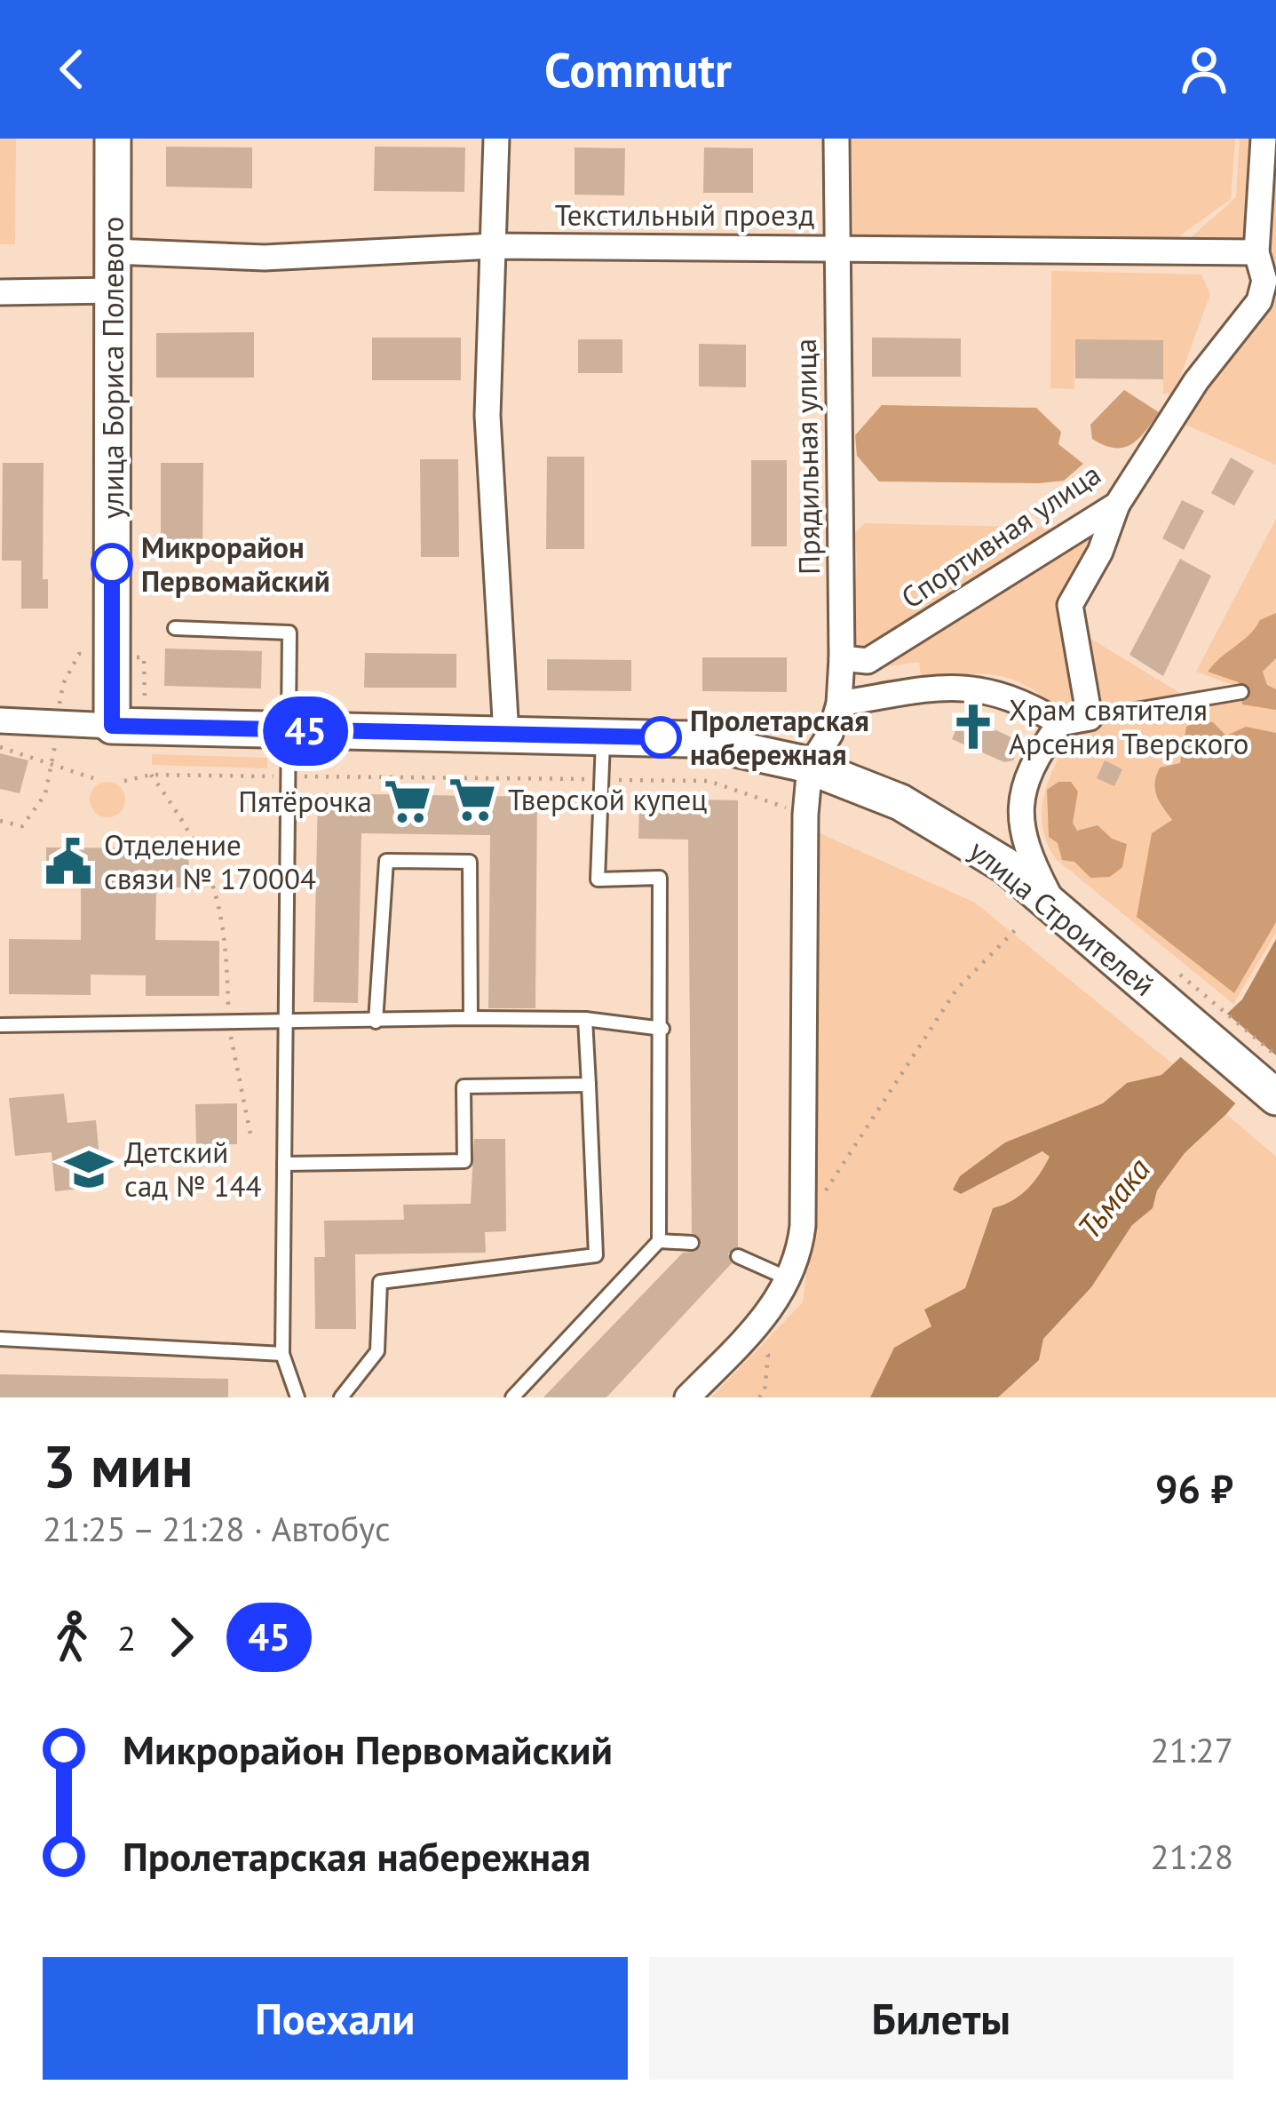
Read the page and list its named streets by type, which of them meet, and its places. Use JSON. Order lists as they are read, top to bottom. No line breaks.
{"streets":{"main road":["улица Бориса Полевого","улица Строителей"],"street":["Текстильный проезд","Прядильная улица","Спортивная улица"]},"crossings":[["Текстильный проезд","улица Бориса Полевого"],["Текстильный проезд","Прядильная улица"],["Текстильный проезд","Спортивная улица"],["улица Бориса Полевого","улица Строителей"],["Прядильная улица","Спортивная улица"],["Прядильная улица","улица Строителей"]],"water":["Тьмака"],"places":{"other":["Микрорайон Первомайский","Пролетарская набережная"],"church":["Храм святителя Арсения Тверского"],"supermarket":["Тверской купец","Пятёрочка"],"public building":["Отделение связи № 170004"],"school or university":["Детский сад № 144"]},"lines":["bus line 45"],"page":{"header":"Commutr","on_map":"45","heading":["3 мин","21:25 – 21:28 · Автобус","96 ₽"],"legs":["2","45"],"list":[{"name":"Микрорайон Первомайский","value":"21:27"},{"name":"Пролетарская набережная","value":"21:28"}],"buttons":["Поехали","Билеты"]}}
